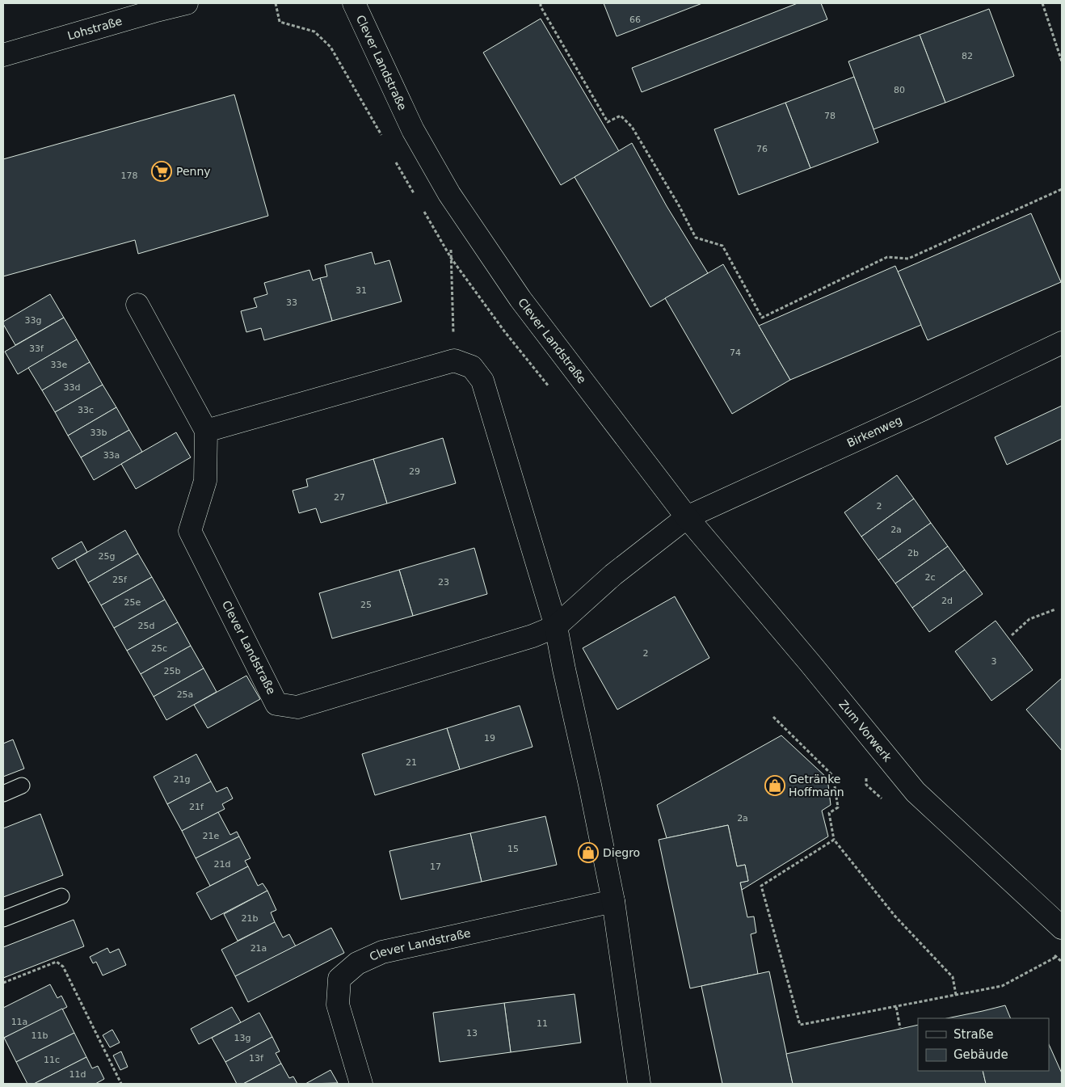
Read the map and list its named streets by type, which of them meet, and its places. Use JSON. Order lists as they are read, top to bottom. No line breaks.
{"streets":{"street":["Lohstraße","Clever Landstraße","Birkenweg","Zum Vorwerk"]},"crossings":[["Clever Landstraße","Birkenweg"],["Clever Landstraße","Zum Vorwerk"],["Birkenweg","Zum Vorwerk"]],"places":{"supermarket":["Penny"],"shop":["Getränke Hoffmann","Diegro"]},"house_numbers":["66","82","80","78","76","178","31","33","33g","33f","74","33e","33d","33c","33b","33a","29","27","2","2a","2b","25g","2c","25f","23","2d","25e","25","25d","25c","2","3","25b","25a","19","21","21g","21f","2a","21e","15","21d","17","21b","21a","11a","11","13","11b","13g","13f","11c","11d"],"legend":["Straße","Gebäude"]}
